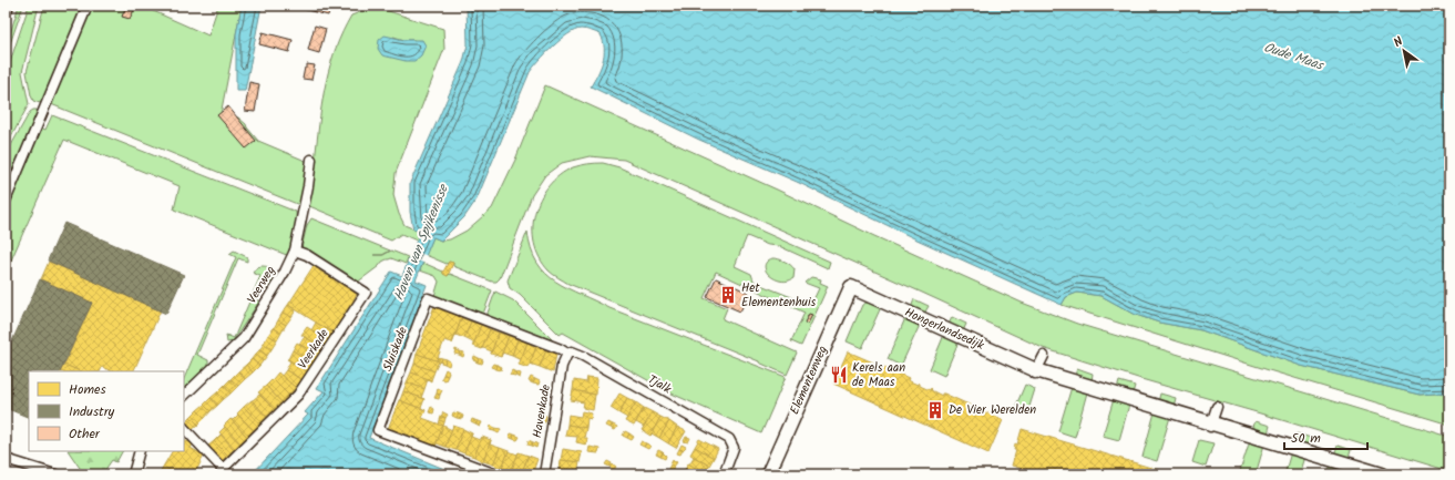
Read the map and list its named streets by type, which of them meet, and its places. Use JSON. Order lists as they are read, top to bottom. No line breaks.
{"streets":{"street":["Veerweg","Hongerlandsedijk","Veerkade","Sluiskade","Elementenweg","Tjalk","Havenkade"]},"crossings":[["Veerweg","Veerkade"],["Hongerlandsedijk","Elementenweg"],["Sluiskade","Tjalk"],["Sluiskade","Havenkade"],["Tjalk","Havenkade"]],"water":["Oude Maas","Haven van Spijkenisse"],"places":{"building":["Het Elementenhuis","De Vier Werelden"],"restaurant":["Kerels aan de Maas"]},"legend":["Homes","Industry","Other"],"scale_bar":"50 m","north":"top left"}
